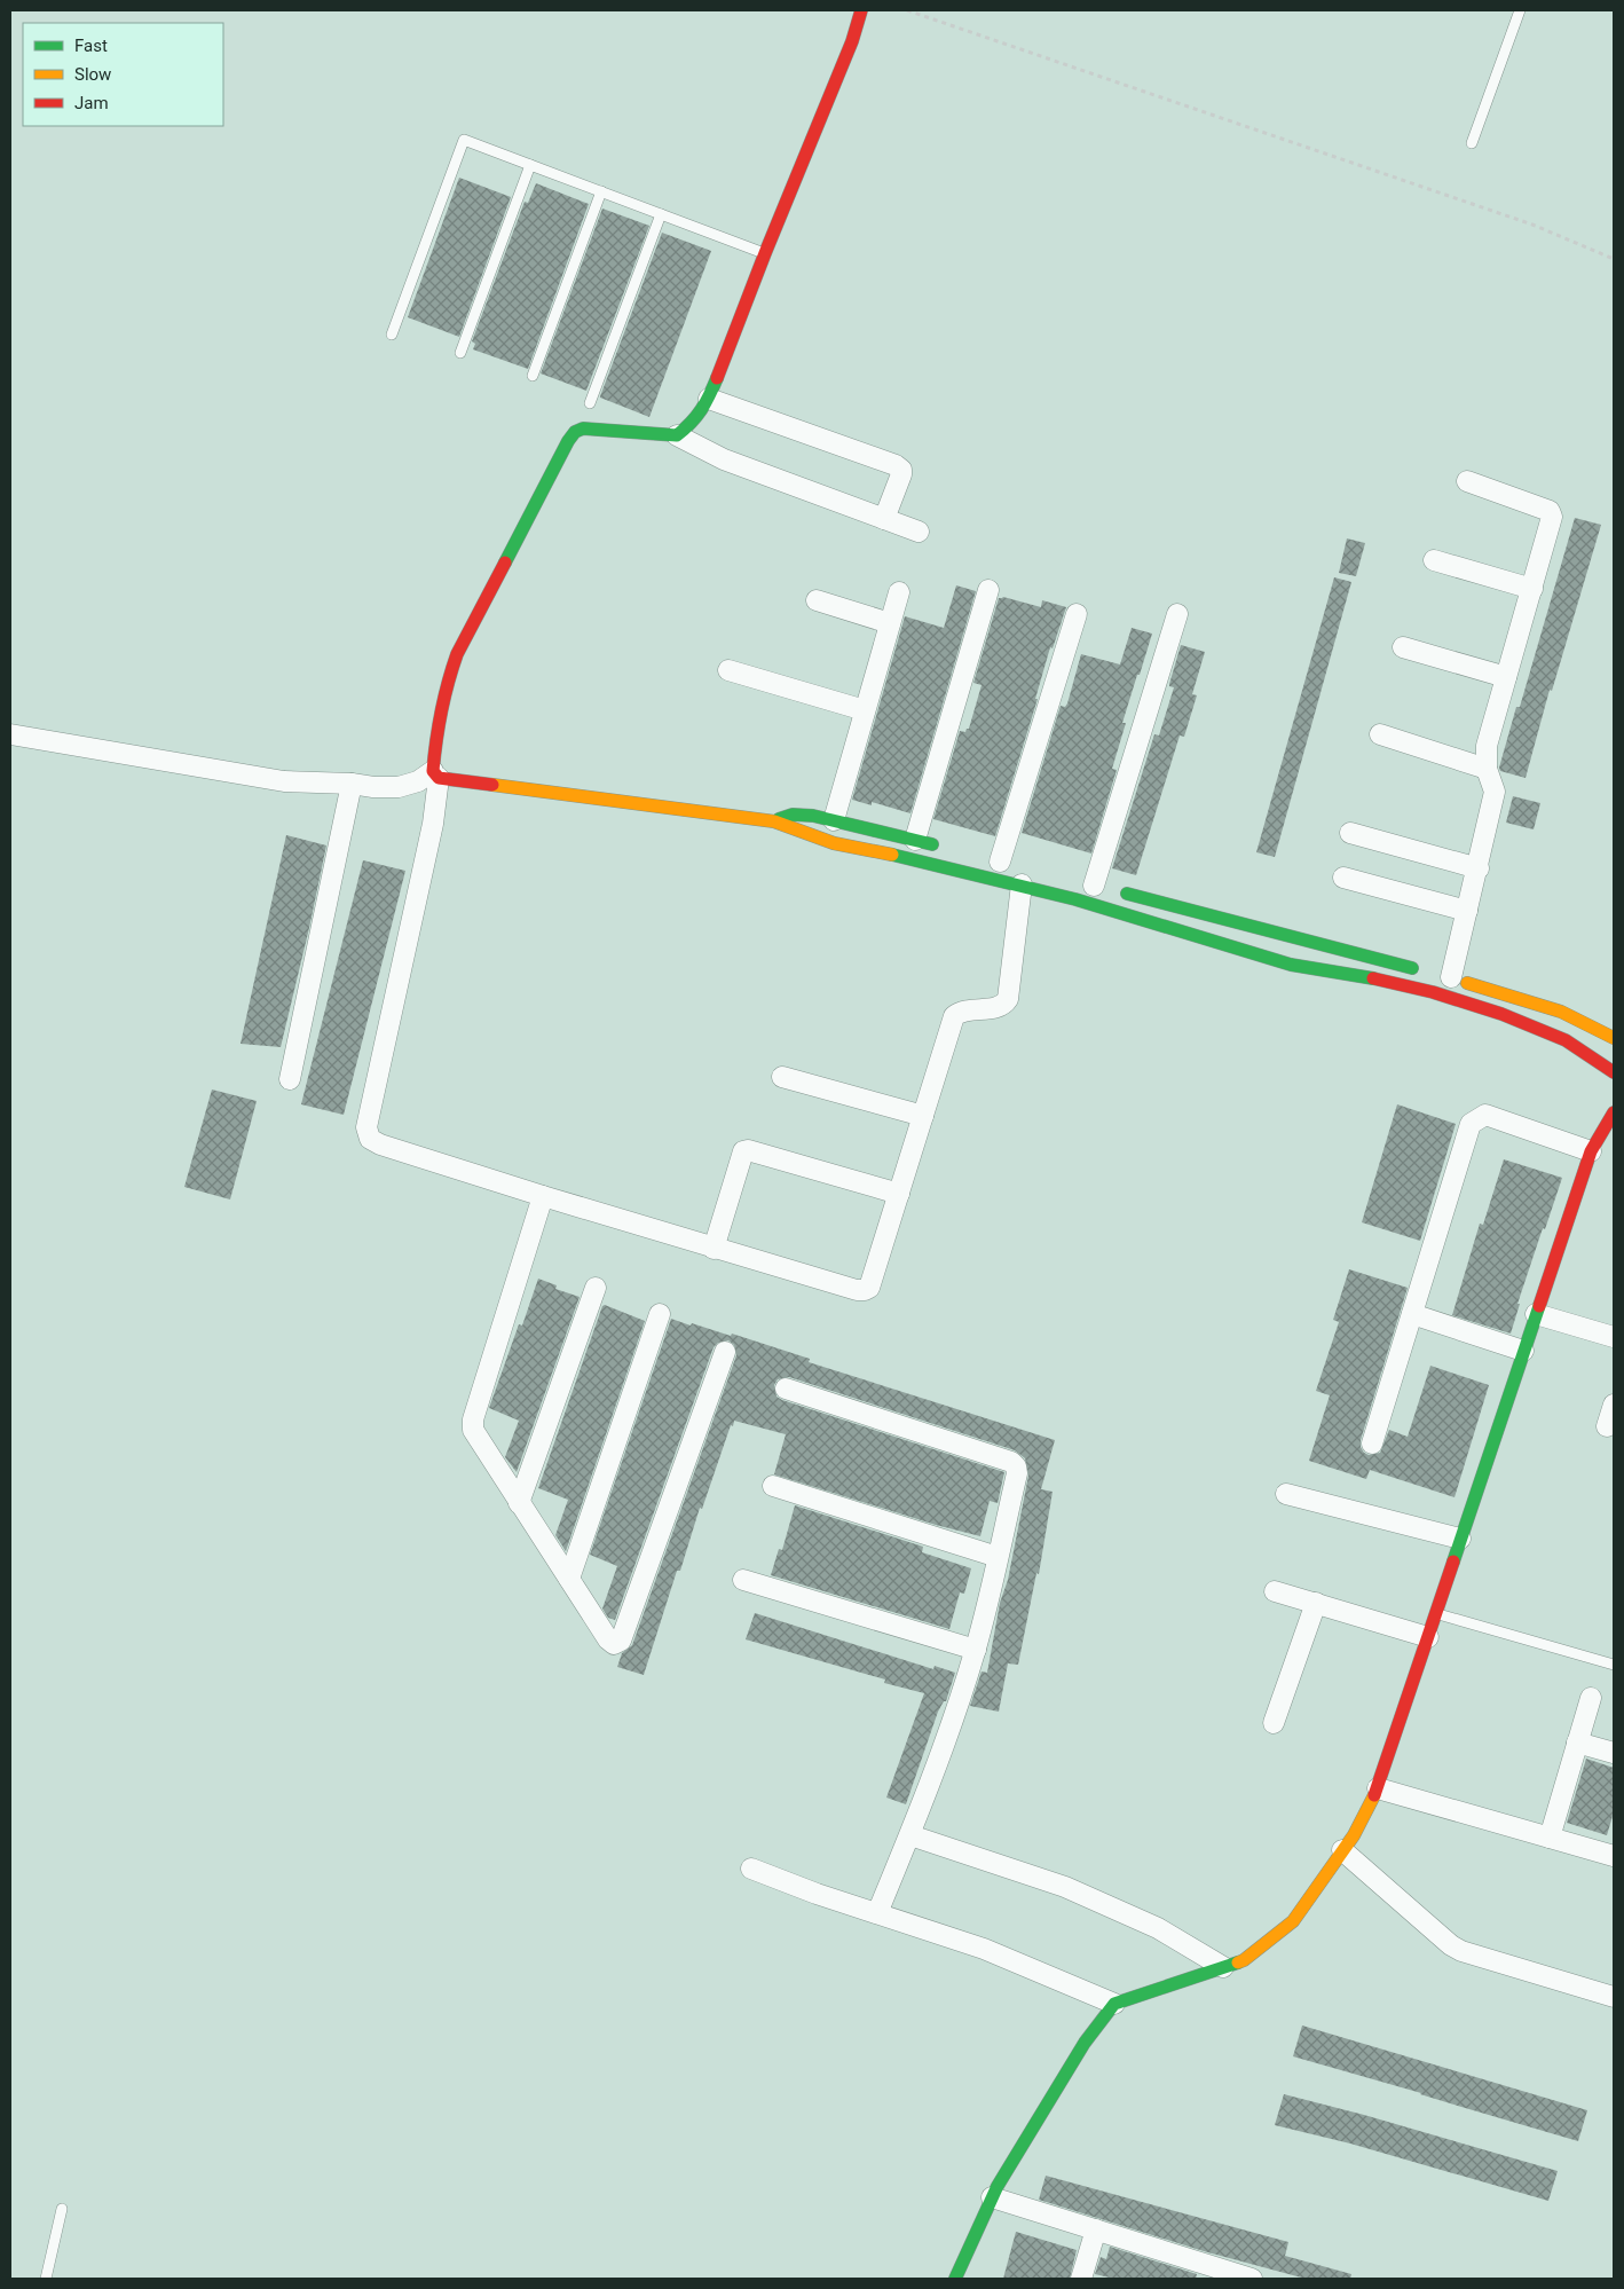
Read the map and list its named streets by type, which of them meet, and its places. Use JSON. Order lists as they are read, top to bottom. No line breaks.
{"legend":["Fast","Slow","Jam"]}
